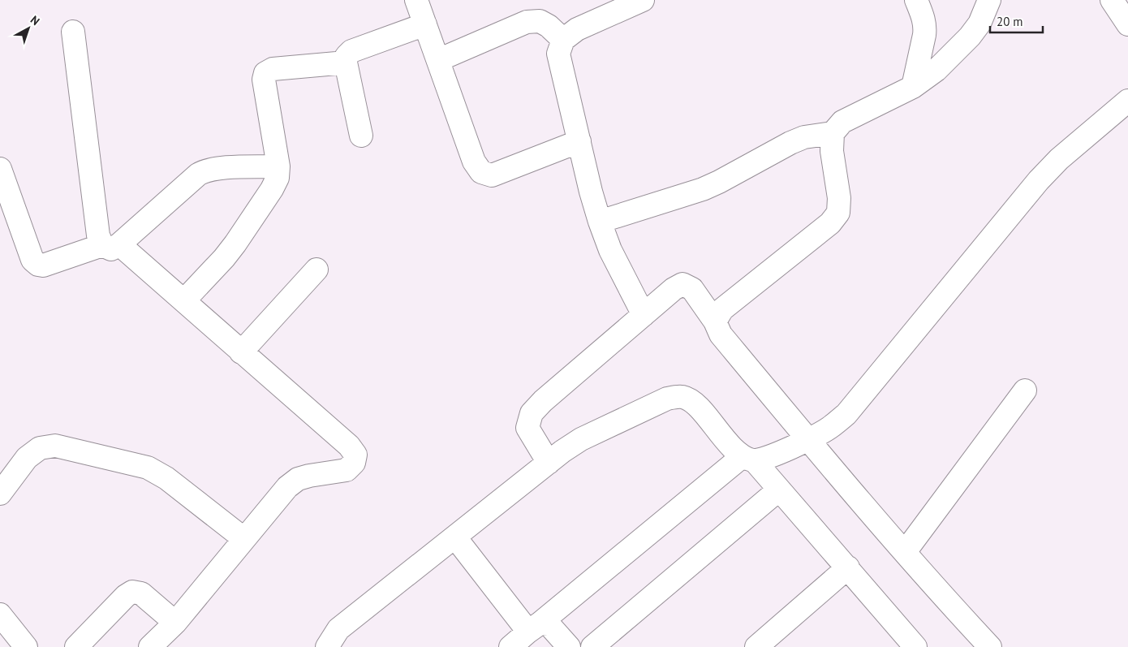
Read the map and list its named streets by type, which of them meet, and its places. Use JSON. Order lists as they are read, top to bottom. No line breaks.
{"scale_bar":"20 m","north":"top right"}
